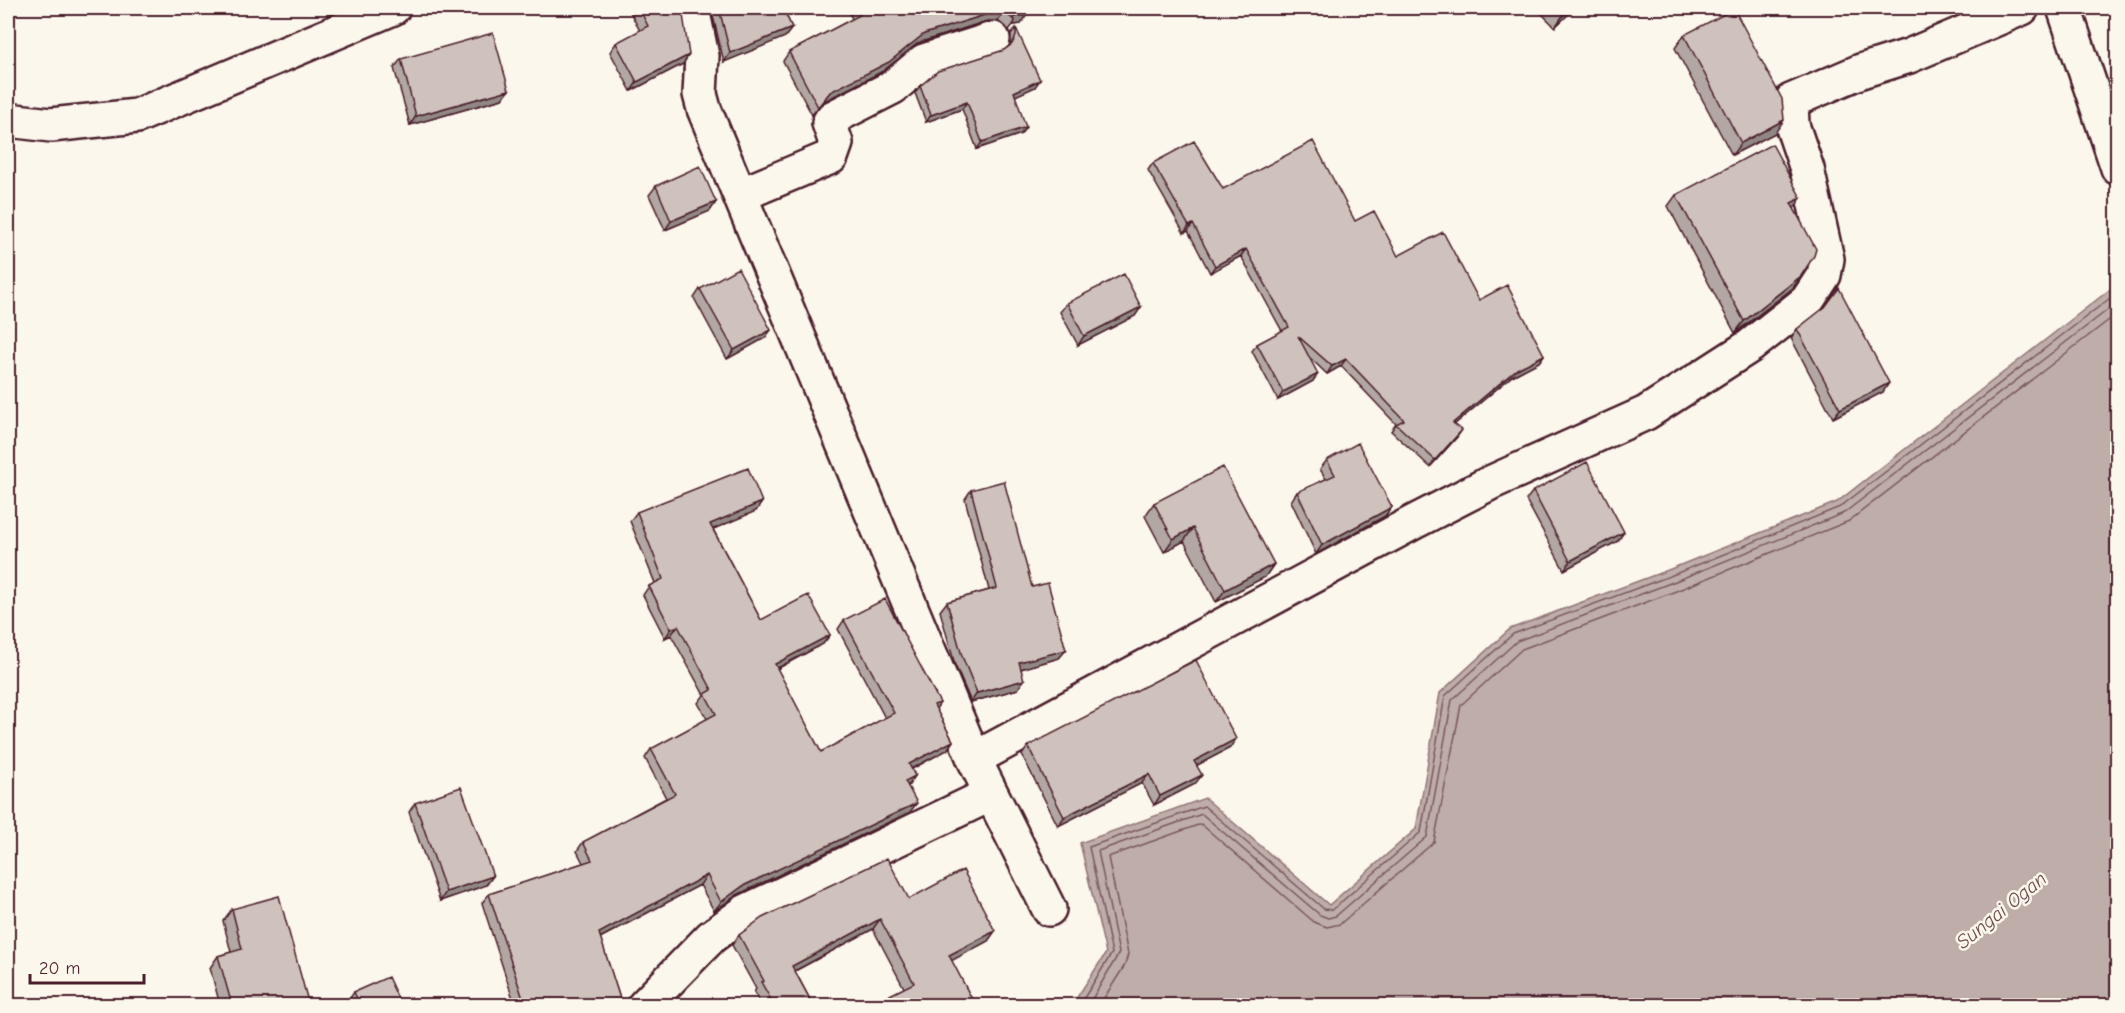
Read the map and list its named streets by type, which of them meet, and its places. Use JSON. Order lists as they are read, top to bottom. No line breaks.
{"water":["Sungai Ogan"],"scale_bar":"20 m"}
